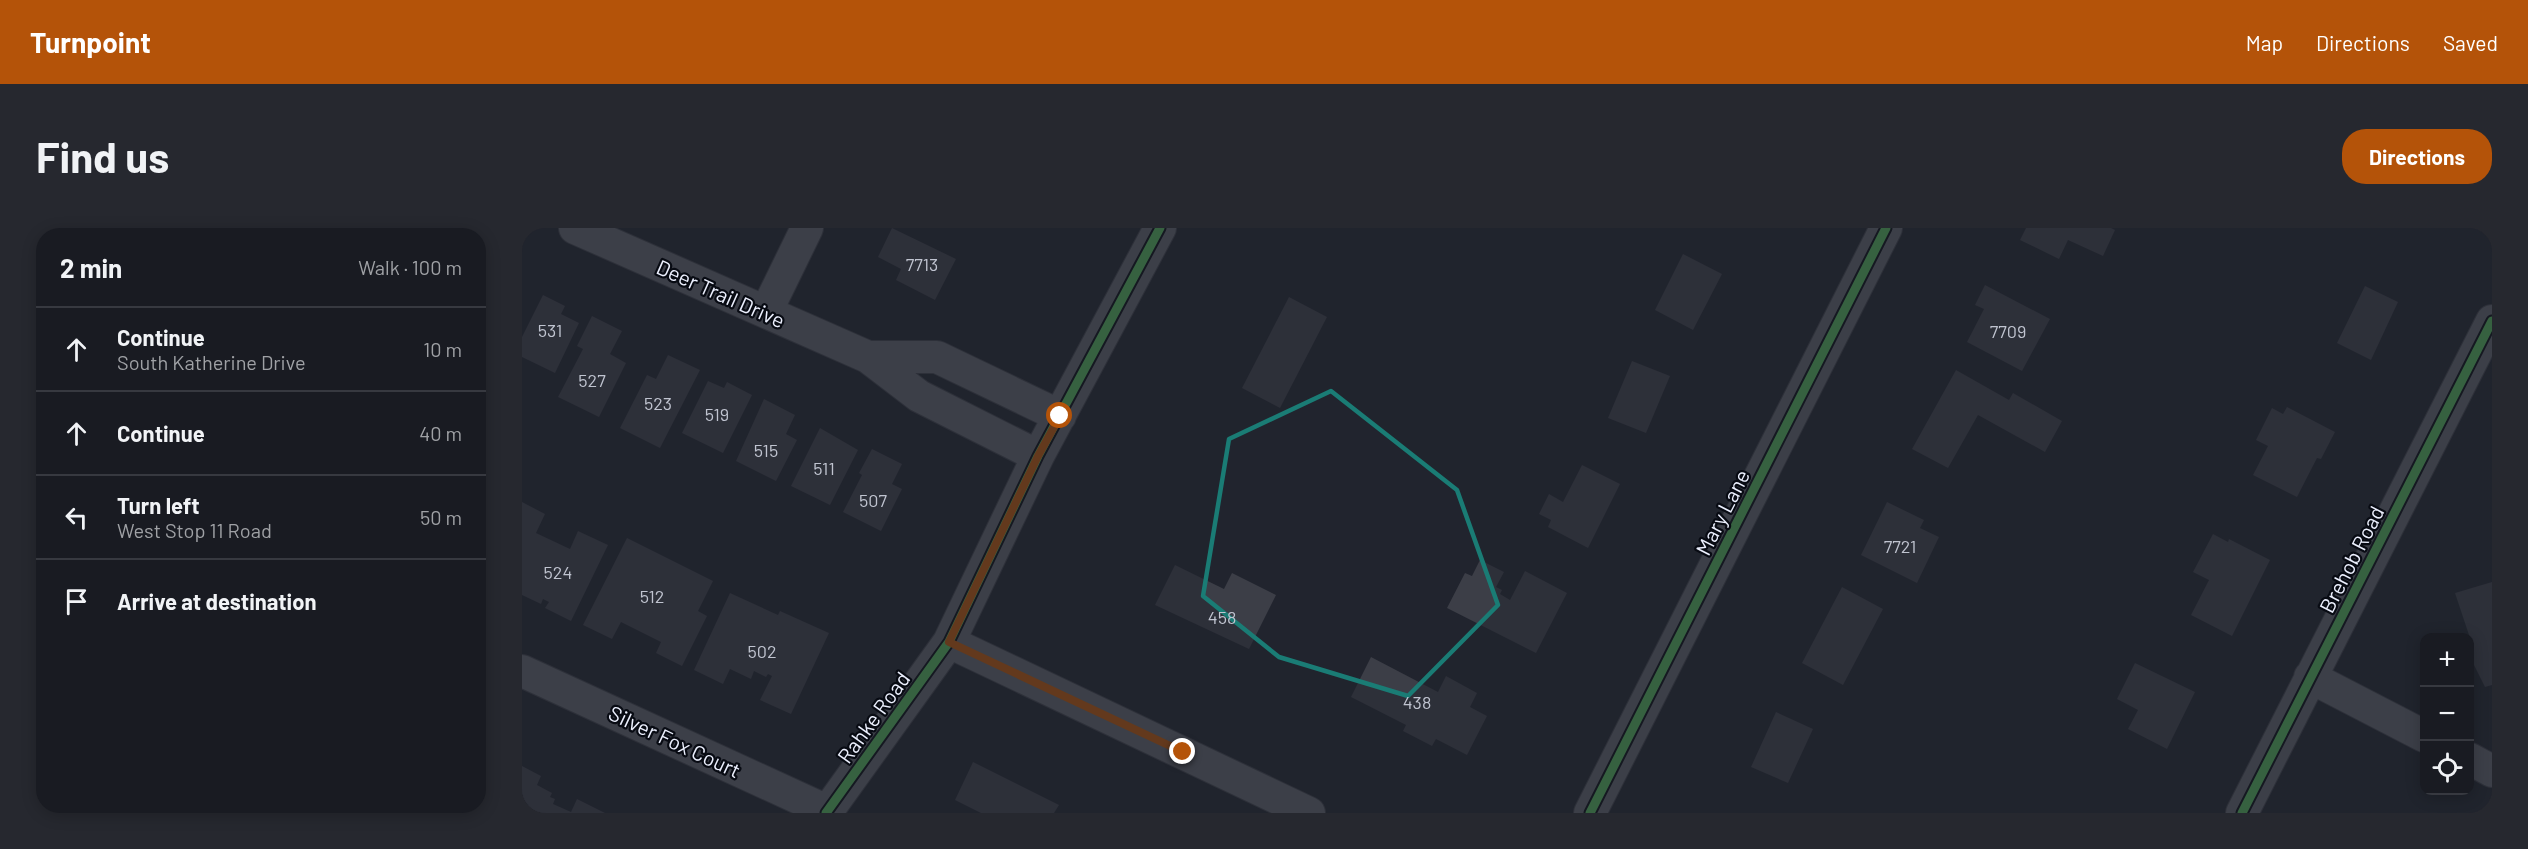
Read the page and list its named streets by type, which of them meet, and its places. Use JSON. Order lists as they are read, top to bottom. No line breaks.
{"streets":{"street":["Deer Trail Drive","Mary Lane","Brehob Road","Rahke Road","Silver Fox Court"]},"crossings":[["Rahke Road","Silver Fox Court"]],"house_numbers":["7713","531","7709","527","523","519","515","511","507","7721","524","512","458","502","438"],"page":{"header":"Turnpoint","nav":["Map","Directions","Saved"],"buttons":"Directions","title":"Find us","heading":["2 min","Walk · 100 m"],"list":[["Continue","South Katherine Drive","10 m"],["Continue","40 m"],["Turn left","West Stop 11 Road","50 m"],"Arrive at destination"],"map_buttons":["+","−"]}}
